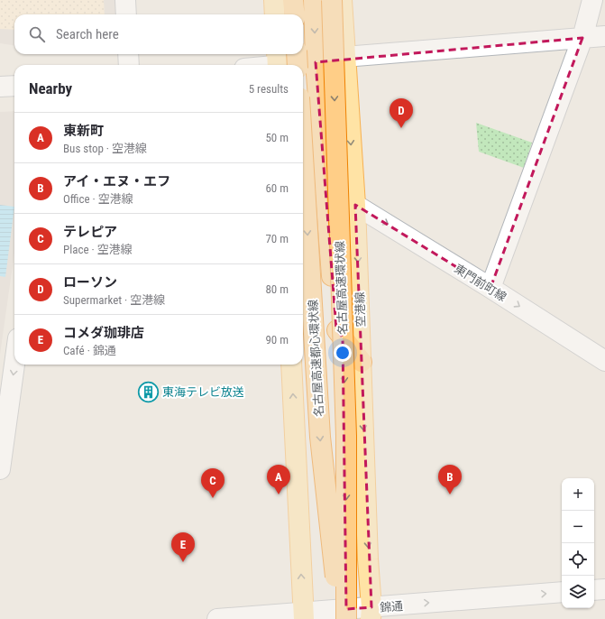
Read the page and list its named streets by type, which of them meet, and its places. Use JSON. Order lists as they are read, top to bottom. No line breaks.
{"streets":{"highway":["名古屋高速環状線","名古屋高速都心環状線"],"main road":["空港線"],"street":["東門前町線","錦通"]},"crossings":[["東門前町線","空港線"],["空港線","錦通"]],"one_way":["東門前町線","錦通"],"places":{"building":["東海テレビ放送"]},"page":{"search":"Search here","heading":["Nearby","5 results"],"pins":["D","A","B","C","E"],"list":[{"mark":"A","name":"東新町","note":"Bus stop · 空港線","value":"50 m"},{"mark":"B","name":"アイ・エヌ・エフ","note":"Office · 空港線","value":"60 m"},{"mark":"C","name":"テレピア","note":"Place · 空港線","value":"70 m"},{"mark":"D","name":"ローソン","note":"Supermarket · 空港線","value":"80 m"},{"mark":"E","name":"コメダ珈琲店","note":"Café · 錦通","value":"90 m"}],"map_buttons":["+","−"]}}
